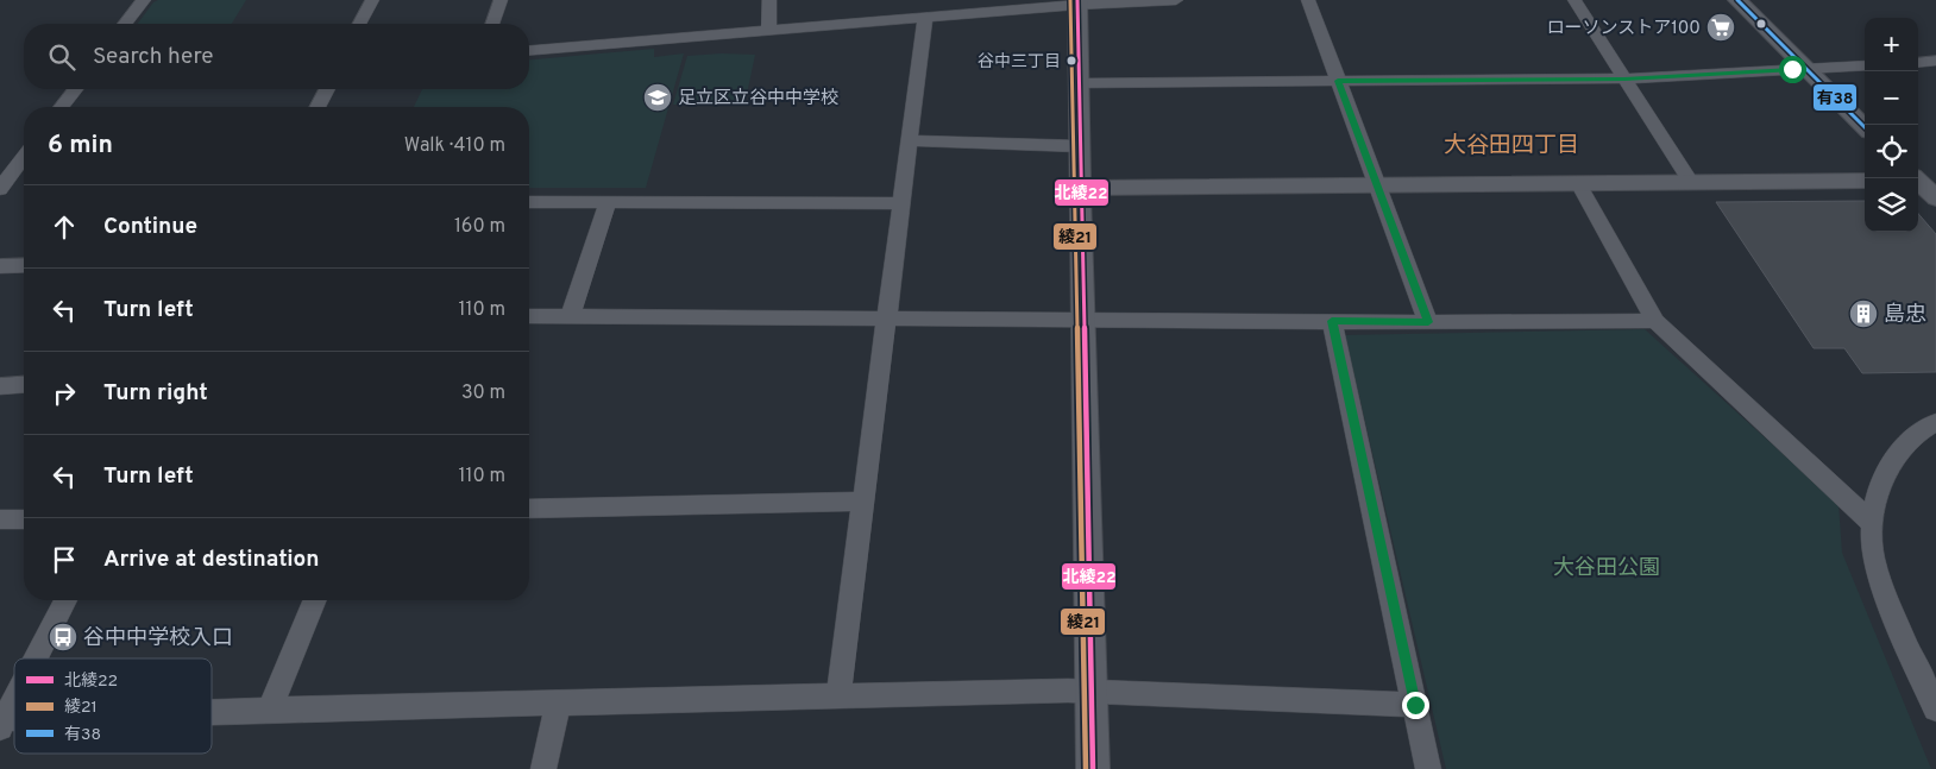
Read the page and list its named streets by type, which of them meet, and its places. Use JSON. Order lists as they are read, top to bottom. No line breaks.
{"districts":["大谷田四丁目"],"parks":["大谷田公園"],"places":{"supermarket":["ローソンストア100"],"other":["谷中三丁目"],"school or university":["足立区立谷中中学校"],"building":["島忠"],"bus stop":["谷中中学校入口"]},"lines":["transit line 北綾22","transit line 綾21","transit line 有38"],"legend":["北綾22","綾21","有38"],"page":{"map_buttons":["+","−"],"search":"Search here","heading":["6 min","Walk · 410 m"],"list":[["Continue","160 m"],["Turn left","110 m"],["Turn right","30 m"],["Turn left","110 m"],"Arrive at destination"]}}
